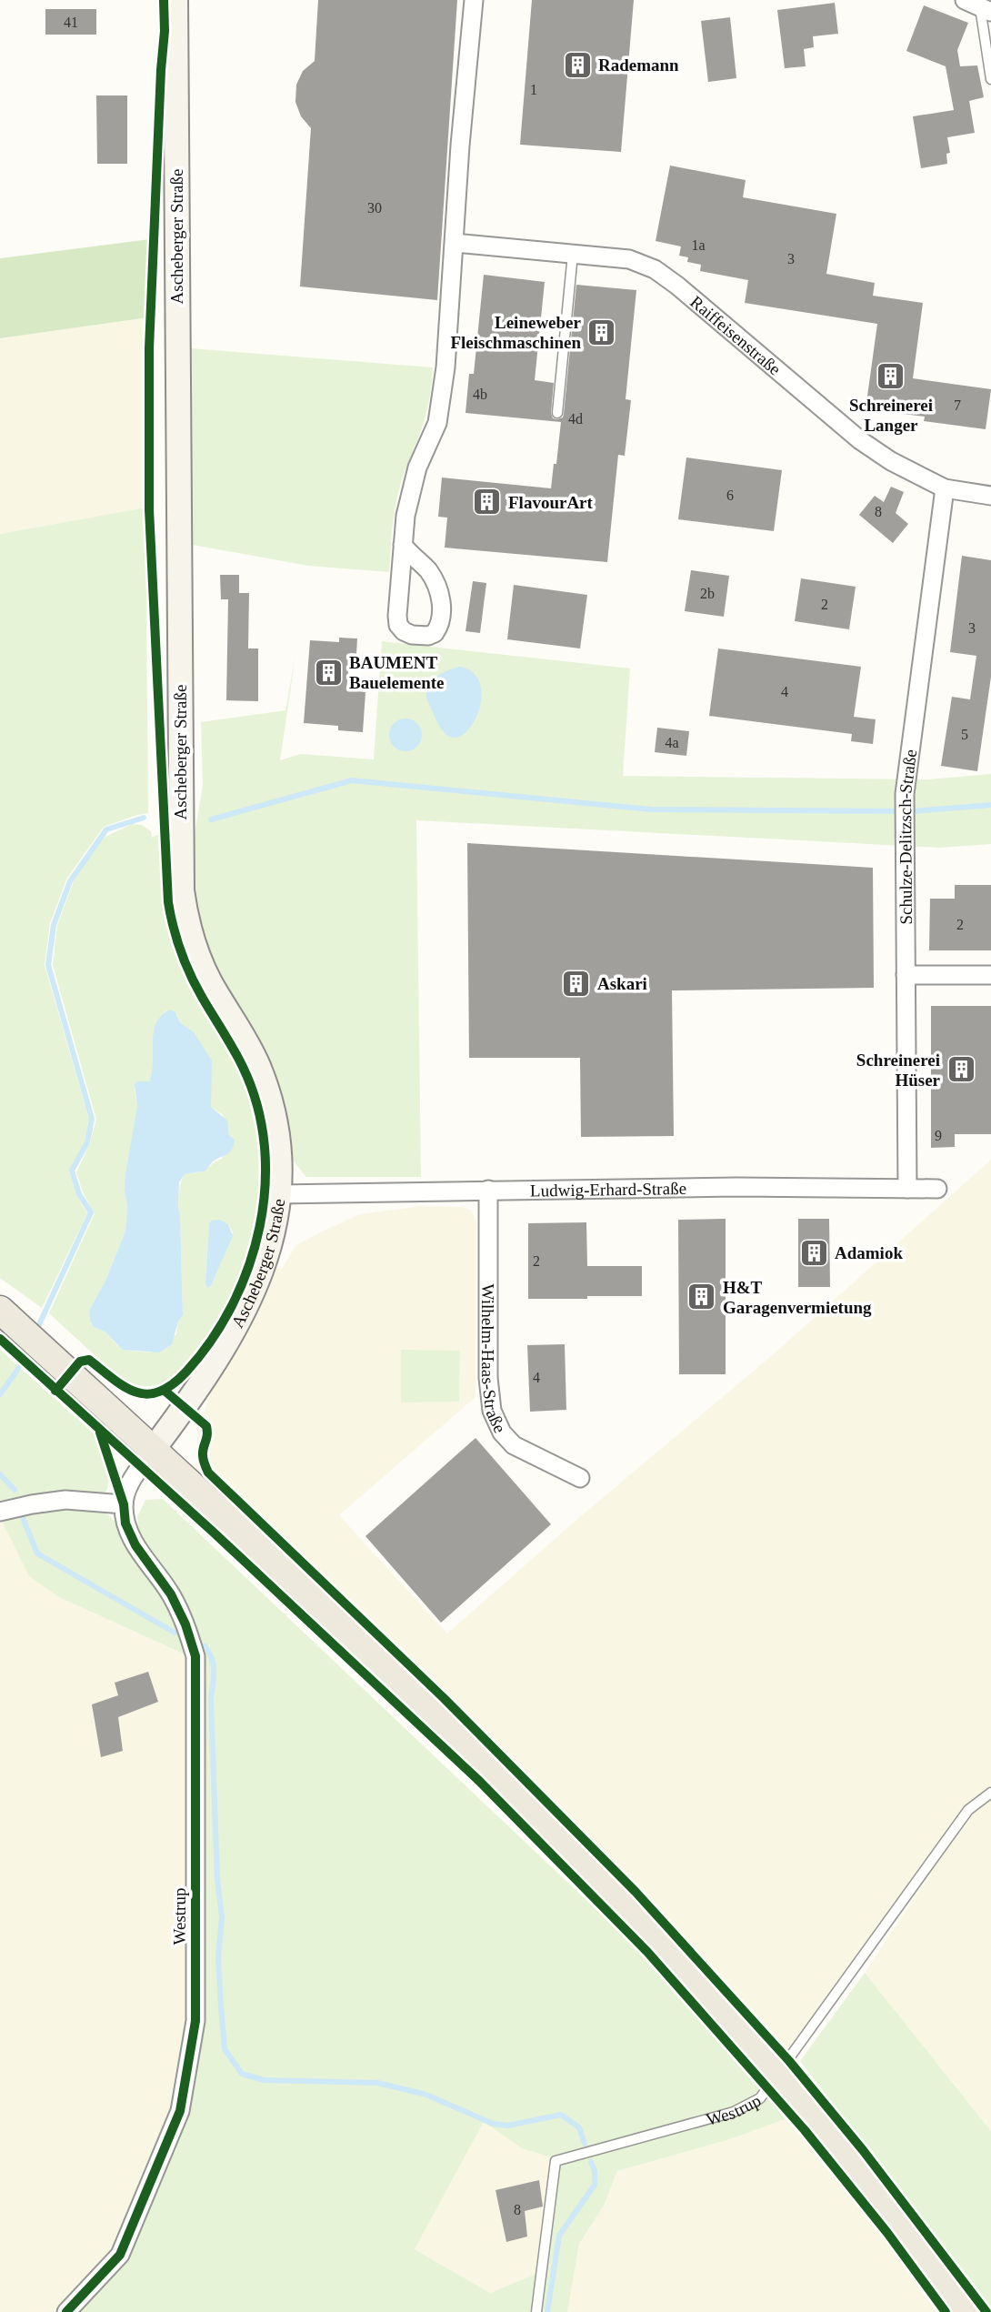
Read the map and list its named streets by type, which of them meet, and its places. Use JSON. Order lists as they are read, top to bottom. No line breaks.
{"streets":{"street":["Ascheberger Straße","Raiffeisenstraße","Schulze-Delitzsch-Straße","Ludwig-Erhard-Straße","Wilhelm-Haas-Straße","Westrup"]},"crossings":[["Ascheberger Straße","Ludwig-Erhard-Straße"],["Raiffeisenstraße","Schulze-Delitzsch-Straße"],["Schulze-Delitzsch-Straße","Ludwig-Erhard-Straße"],["Ludwig-Erhard-Straße","Wilhelm-Haas-Straße"]],"places":{"building":["Rademann","Leineweber Fleischmaschinen","Schreinerei Langer","FlavourArt","BAUMENT Bauelemente","Askari","Schreinerei Hüser","Adamiok","H&T Garagenvermietung"]},"house_numbers":["41","1","30","1a","3","4b","7","4d","6","8","2b","2","3","4","5","4a","2","9","2","4","8"]}
